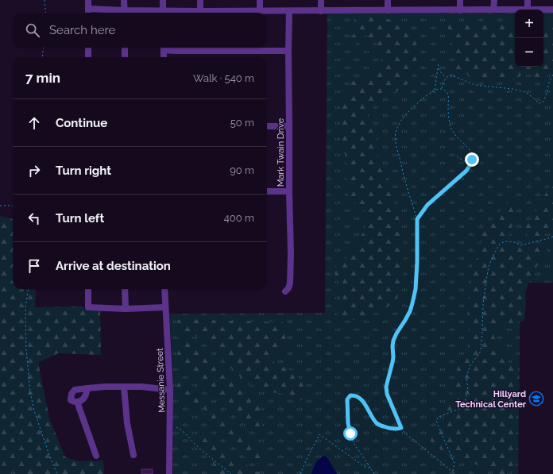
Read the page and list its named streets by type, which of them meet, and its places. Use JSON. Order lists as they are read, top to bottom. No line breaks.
{"streets":{"street":["Mark Twain Drive","Messanie Street"]},"places":{"school or university":["Hillyard Technical Center"]},"page":{"map_buttons":["+","−"],"search":"Search here","heading":["7 min","Walk · 540 m"],"list":[["Continue","50 m"],["Turn right","90 m"],["Turn left","400 m"],"Arrive at destination"]}}
